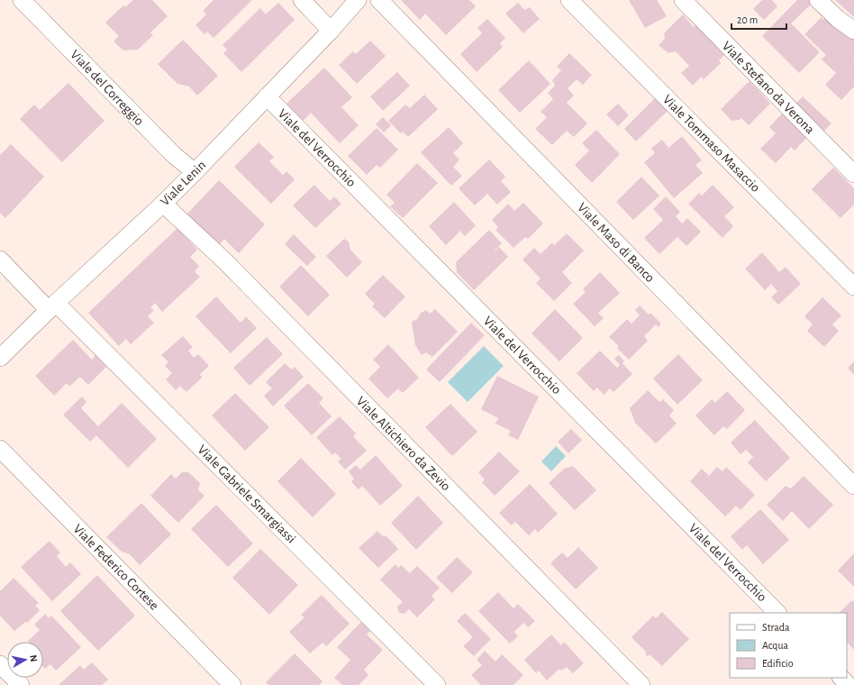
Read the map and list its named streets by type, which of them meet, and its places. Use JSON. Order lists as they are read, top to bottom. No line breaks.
{"streets":{"street":["Viale del Correggio","Viale Stefano da Verona","Viale Tommaso Masaccio","Viale del Verrocchio","Viale Lenin","Viale Maso di Banco","Viale Altichiero da Zevio","Viale Gabriele Smargiassi","Viale Federico Cortese"]},"crossings":[["Viale del Correggio","Viale Lenin"],["Viale del Verrocchio","Viale Lenin"],["Viale Lenin","Viale Altichiero da Zevio"],["Viale Lenin","Viale Gabriele Smargiassi"]],"legend":["Strada","Acqua","Edificio"],"scale_bar":"20 m","north":"right"}
